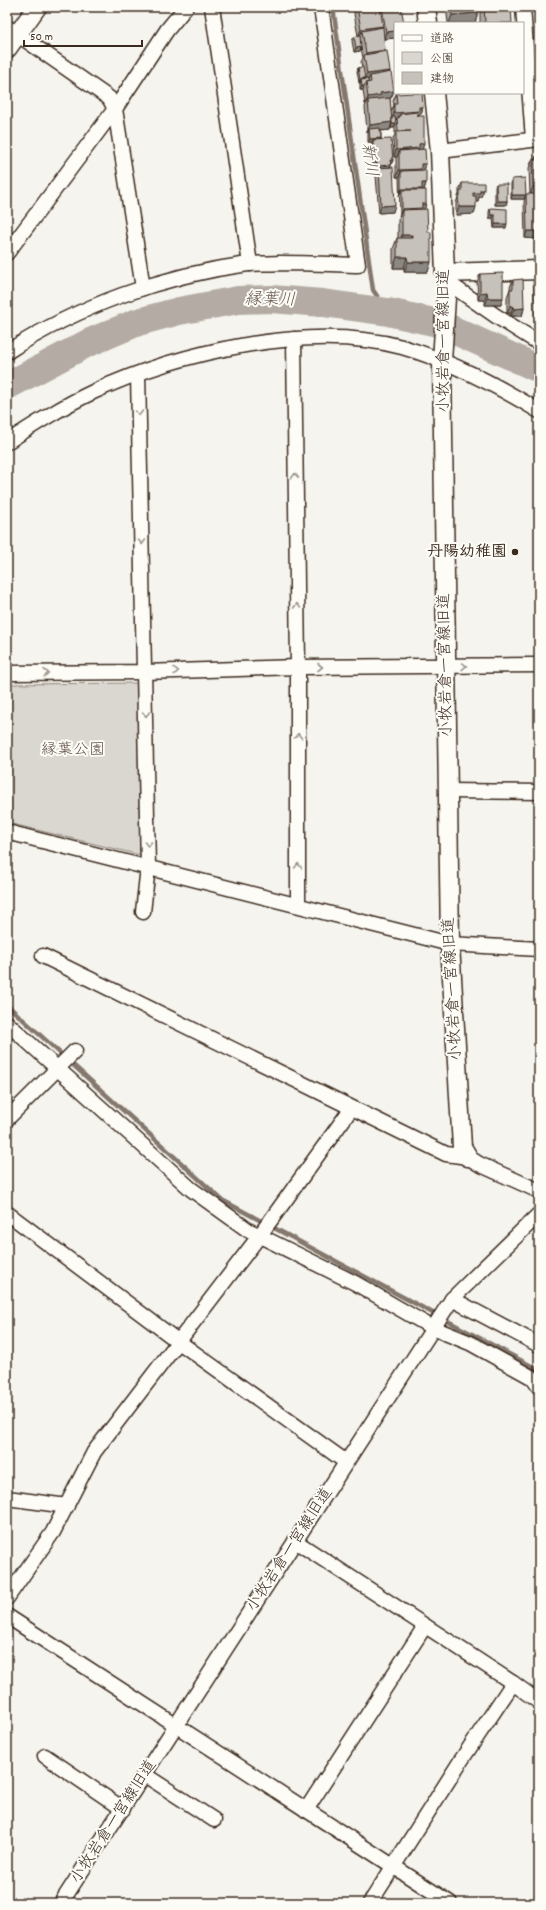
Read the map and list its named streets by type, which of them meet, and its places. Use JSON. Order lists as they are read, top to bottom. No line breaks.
{"streets":{"street":["小牧岩倉一宮線旧道"]},"water":["新川","縁葉川"],"parks":["縁葉公園"],"places":["丹陽幼稚園"],"legend":["道路","公園","建物"],"scale_bar":"50 m"}
